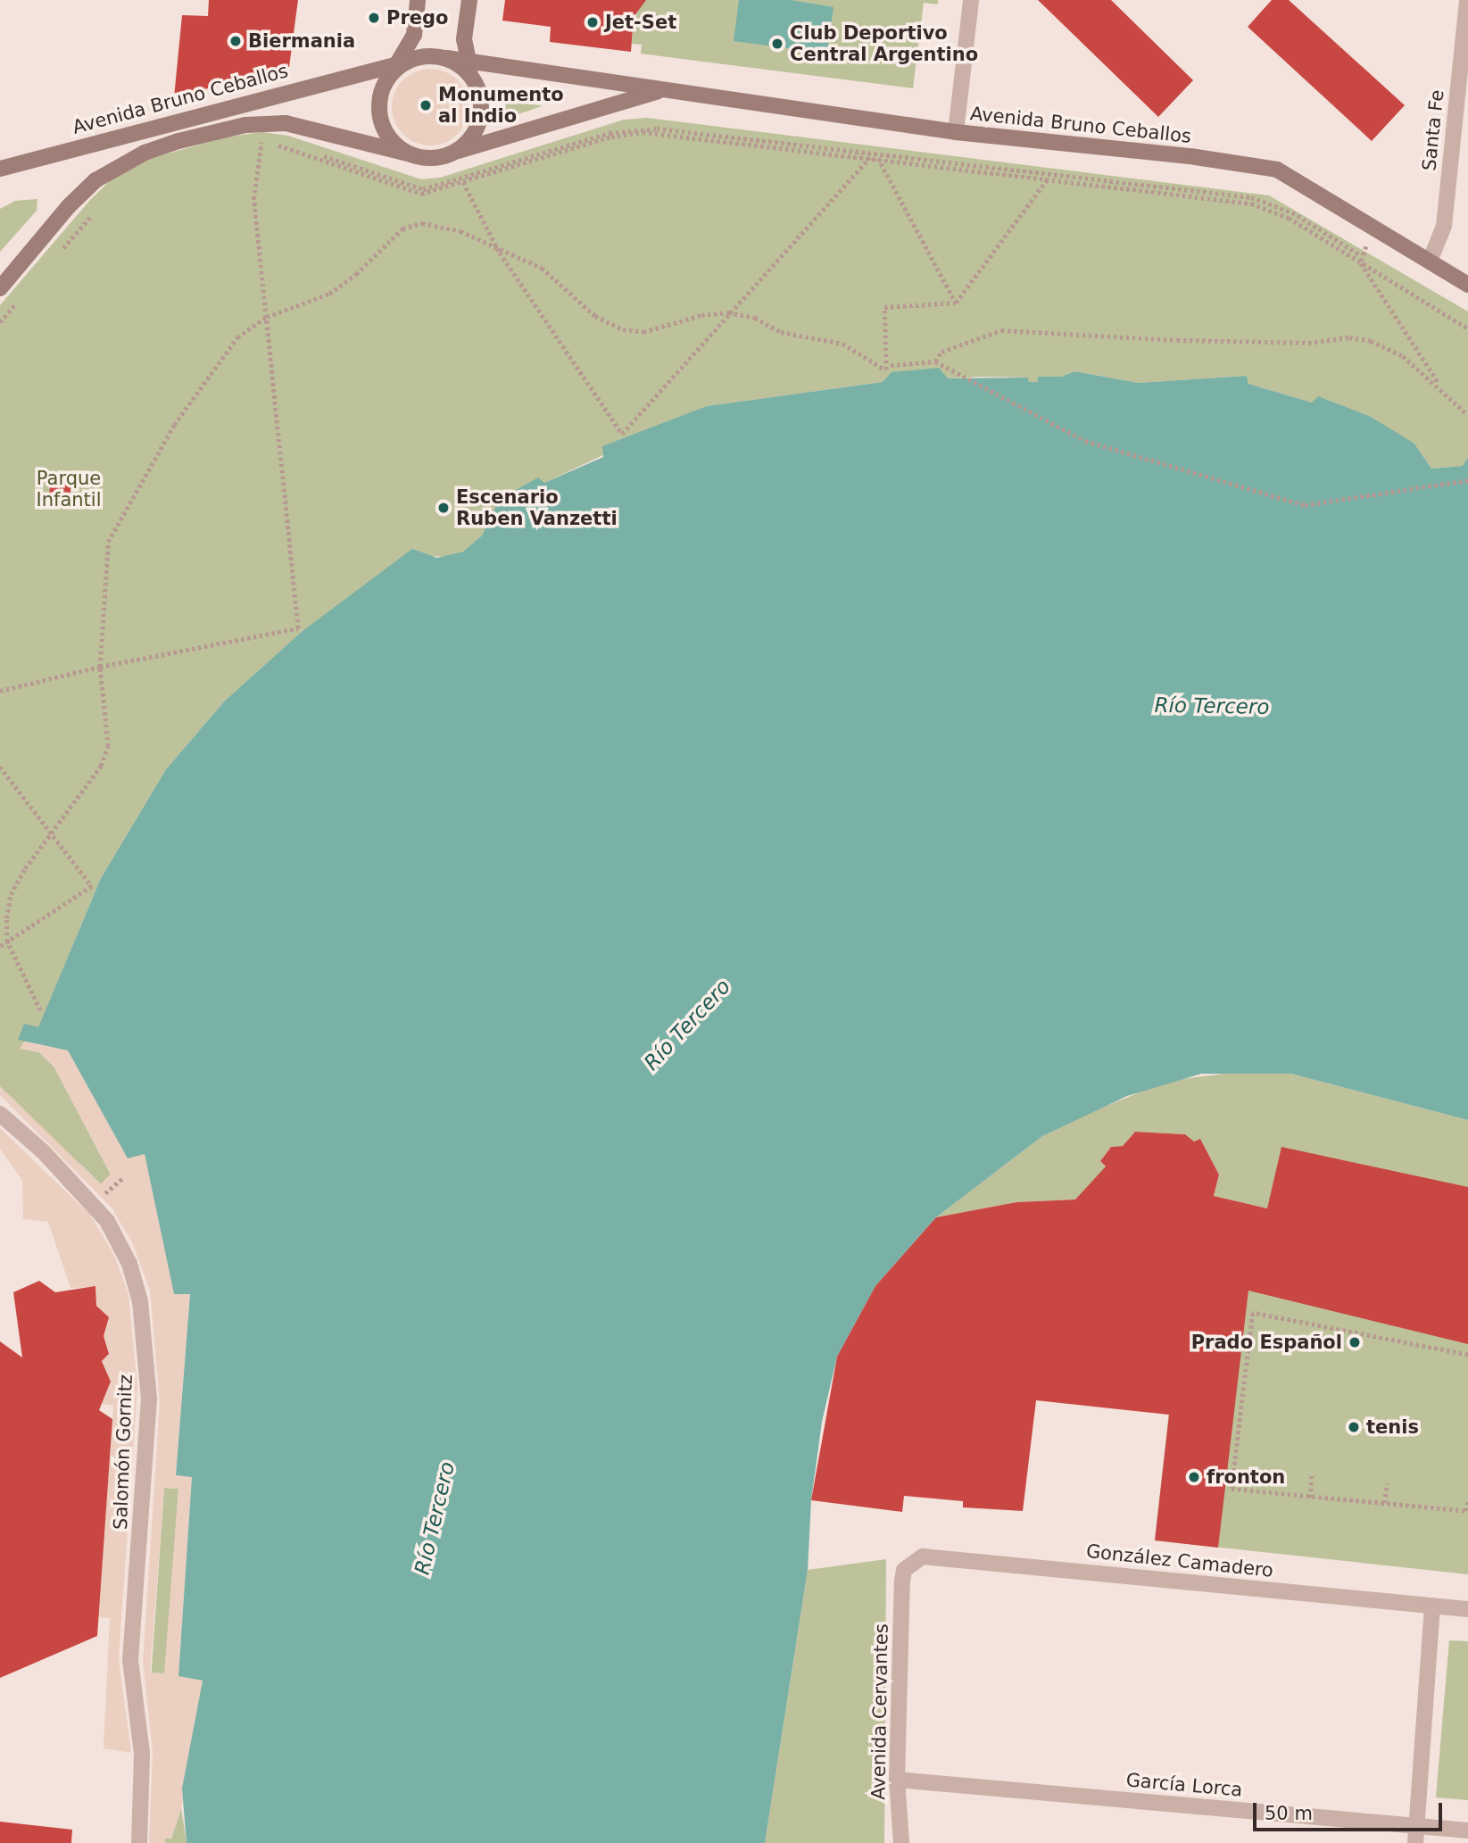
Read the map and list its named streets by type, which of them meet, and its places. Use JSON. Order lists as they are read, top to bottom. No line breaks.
{"streets":{"main road":["Avenida Bruno Ceballos"],"street":["Santa Fe","Salomón Gornitz","González Camadero","Avenida Cervantes","García Lorca"]},"crossings":[["Avenida Bruno Ceballos","Santa Fe"],["González Camadero","Avenida Cervantes"],["Avenida Cervantes","García Lorca"]],"water":["Río Tercero"],"parks":["Parque Infantil"],"places":["Prego","Jet-Set","Biermania","Club Deportivo Central Argentino","Monumento al Indio","Escenario Ruben Vanzetti","Prado Español","tenis","fronton"],"scale_bar":"50 m"}
